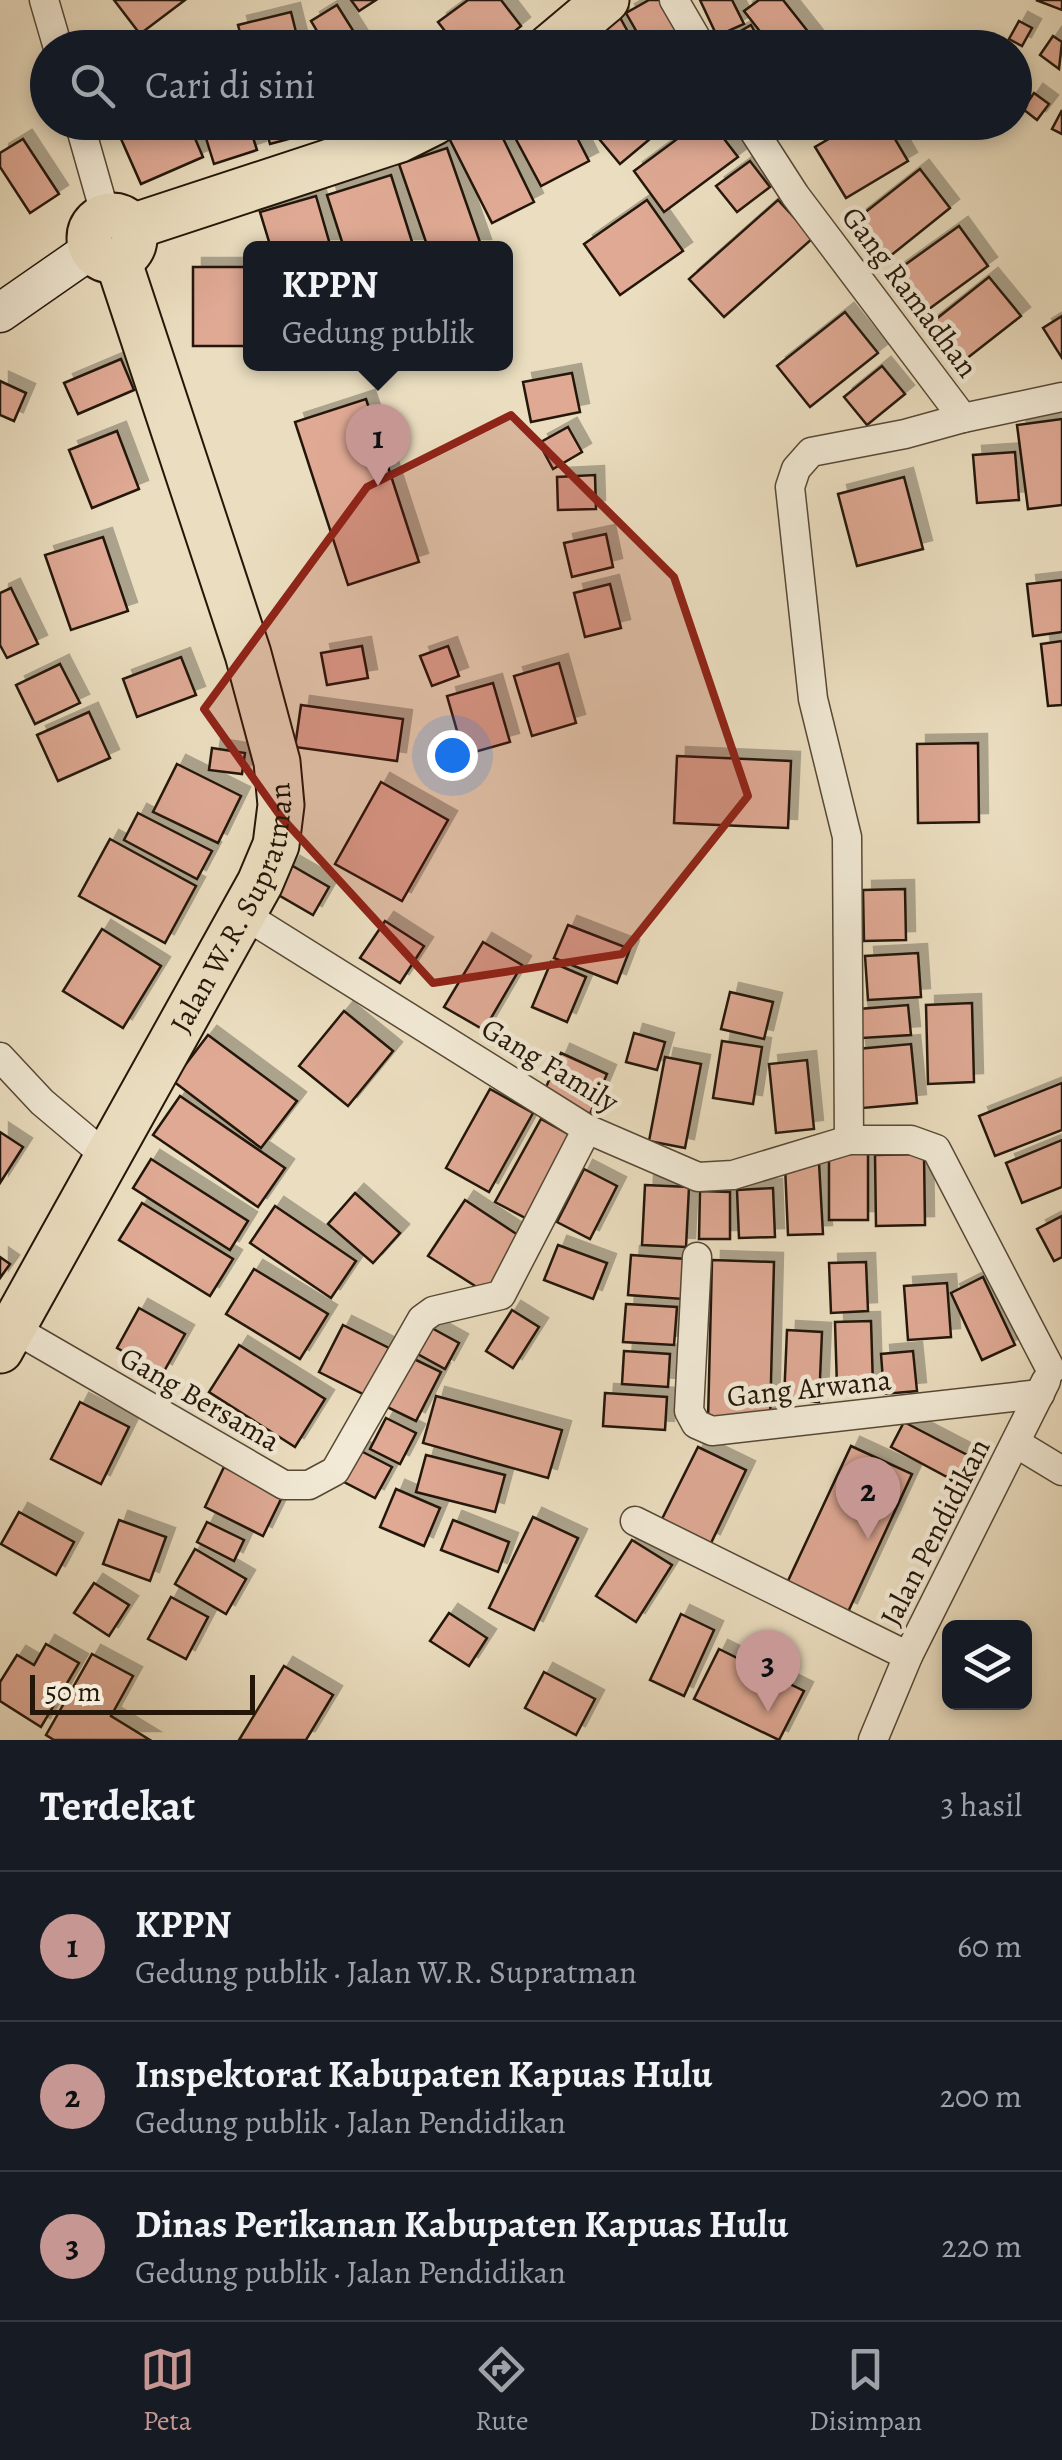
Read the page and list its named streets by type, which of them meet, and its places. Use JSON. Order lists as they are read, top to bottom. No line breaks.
{"streets":{"highway":["Jalan W.R. Supratman"],"street":["Gang Ramadhan","Gang Family","Gang Arwana","Gang Bersama","Jalan Pendidikan"]},"crossings":[["Jalan W.R. Supratman","Gang Family"],["Jalan W.R. Supratman","Gang Bersama"],["Gang Family","Gang Arwana"],["Gang Family","Gang Bersama"],["Gang Family","Jalan Pendidikan"],["Gang Arwana","Jalan Pendidikan"]],"scale_bar":"50 m","page":{"search":"Cari di sini","popup":["KPPN","Gedung publik"],"pins":["1","2","3"],"scale":"50 m","heading":["Terdekat","3 hasil"],"list":[{"mark":"1","name":"KPPN","note":"Gedung publik · Jalan W.R. Supratman","value":"60 m"},{"mark":"2","name":"Inspektorat Kabupaten Kapuas Hulu","note":"Gedung publik · Jalan Pendidikan","value":"200 m"},{"mark":"3","name":"Dinas Perikanan Kabupaten Kapuas Hulu","note":"Gedung publik · Jalan Pendidikan","value":"220 m"}],"nav":["Peta","Rute","Disimpan"]}}
